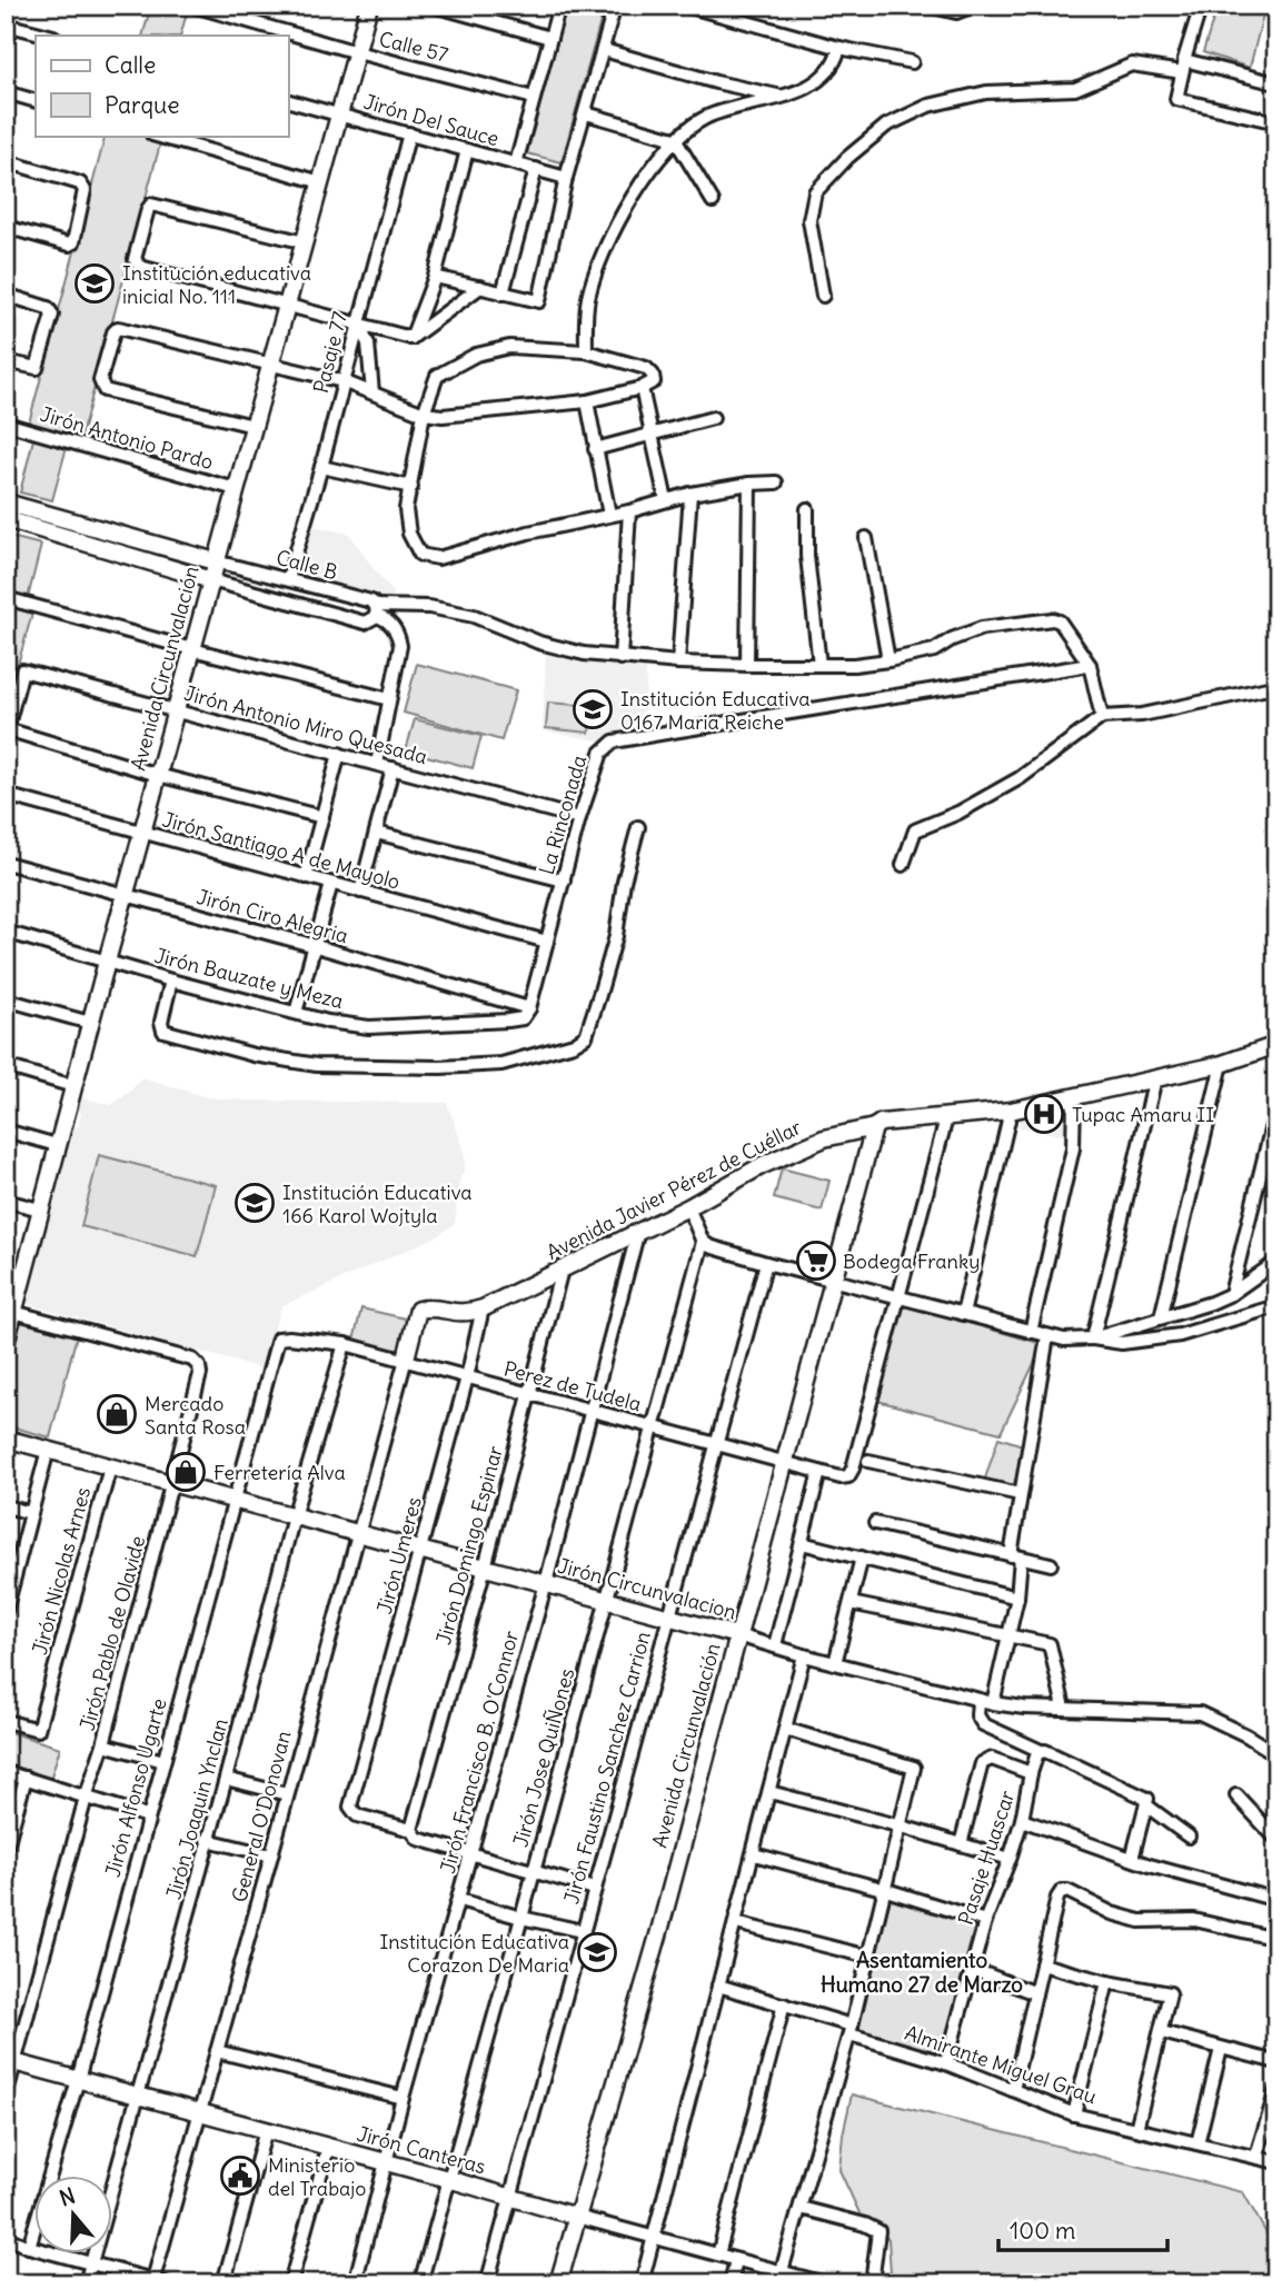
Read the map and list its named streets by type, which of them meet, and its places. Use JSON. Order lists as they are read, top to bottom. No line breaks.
{"streets":{"street":["Calle 57","Jirón Del Sauce","Pasaje 77","Jirón Antonio Pardo","Calle B","Avenida Circunvalación","Jirón Antonio Miro Quesada","La Rinconada","Jirón Santiago A de Mayolo","Jirón Ciro Alegria","Jirón Bauzate y Meza","Avenida Javier Pérez de Cuéllar","Perez de Tudela","Jirón Domingo Espinar","Jirón Umeres","Jirón Nicolas Arnes","Jirón Circunvalacion","Jirón Pablo de Olavide","Jirón Francisco B. O'Connor","Jirón Jose QuiÑones","Jirón Faustino Sanchez Carrion","Jirón Alfonso Ugarte","Jirón Joaquin Ynclan","General O'Donovan","Pasaje Huascar","Almirante Miguel Grau","Jirón Canteras"]},"crossings":[["Calle 57","Avenida Circunvalación"],["Jirón Del Sauce","Pasaje 77"],["Jirón Del Sauce","Avenida Circunvalación"],["Pasaje 77","Calle B"],["Jirón Antonio Pardo","Avenida Circunvalación"],["Calle B","Avenida Circunvalación"],["Avenida Circunvalación","Jirón Antonio Miro Quesada"],["Avenida Circunvalación","Jirón Santiago A de Mayolo"],["Avenida Circunvalación","Jirón Ciro Alegria"],["Avenida Circunvalación","Jirón Bauzate y Meza"],["Avenida Circunvalación","Avenida Javier Pérez de Cuéllar"],["Avenida Circunvalación","Perez de Tudela"],["Avenida Circunvalación","Jirón Circunvalacion"],["Avenida Circunvalación","Jirón Pablo de Olavide"],["Avenida Circunvalación","Jirón Canteras"],["Jirón Antonio Miro Quesada","La Rinconada"],["La Rinconada","Jirón Santiago A de Mayolo"],["La Rinconada","Jirón Ciro Alegria"],["La Rinconada","Jirón Bauzate y Meza"],["Jirón Ciro Alegria","Jirón Bauzate y Meza"],["Avenida Javier Pérez de Cuéllar","Perez de Tudela"],["Avenida Javier Pérez de Cuéllar","Jirón Domingo Espinar"],["Avenida Javier Pérez de Cuéllar","Jirón Umeres"],["Avenida Javier Pérez de Cuéllar","Jirón Francisco B. O'Connor"],["Avenida Javier Pérez de Cuéllar","General O'Donovan"],["Perez de Tudela","Jirón Domingo Espinar"],["Perez de Tudela","Jirón Umeres"],["Perez de Tudela","Jirón Francisco B. O'Connor"],["Perez de Tudela","Jirón Jose QuiÑones"],["Perez de Tudela","Jirón Faustino Sanchez Carrion"],["Perez de Tudela","Jirón Alfonso Ugarte"],["Perez de Tudela","Jirón Joaquin Ynclan"],["Perez de Tudela","General O'Donovan"],["Jirón Domingo Espinar","Jirón Umeres"],["Jirón Domingo Espinar","Jirón Circunvalacion"],["Jirón Umeres","Jirón Circunvalacion"],["Jirón Nicolas Arnes","Jirón Circunvalacion"],["Jirón Circunvalacion","Jirón Pablo de Olavide"],["Jirón Circunvalacion","Jirón Francisco B. O'Connor"],["Jirón Circunvalacion","Jirón Jose QuiÑones"],["Jirón Circunvalacion","Jirón Faustino Sanchez Carrion"],["Jirón Circunvalacion","Jirón Alfonso Ugarte"],["Jirón Circunvalacion","Jirón Joaquin Ynclan"],["Jirón Circunvalacion","General O'Donovan"],["Jirón Pablo de Olavide","Jirón Canteras"],["Jirón Francisco B. O'Connor","Jirón Canteras"],["Jirón Jose QuiÑones","Jirón Canteras"],["Jirón Faustino Sanchez Carrion","Jirón Canteras"],["Jirón Alfonso Ugarte","Jirón Canteras"],["Jirón Joaquin Ynclan","Jirón Canteras"],["General O'Donovan","Jirón Canteras"],["Pasaje Huascar","Almirante Miguel Grau"]],"districts":["Asentamiento Humano 27 de Marzo"],"places":{"school or university":["Institución educativa inicial No. 111","Institución Educativa 0167 Maria Reiche","Institución Educativa 166 Karol Wojtyla","Institución Educativa Corazon De Maria"],"hospital":["Tupac Amaru II"],"supermarket":["Bodega Franky"],"shop":["Mercado Santa Rosa","Ferretería Alva"],"public building":["Ministerio del Trabajo"]},"legend":["Calle","Parque"],"scale_bar":"100 m","north":"top"}
